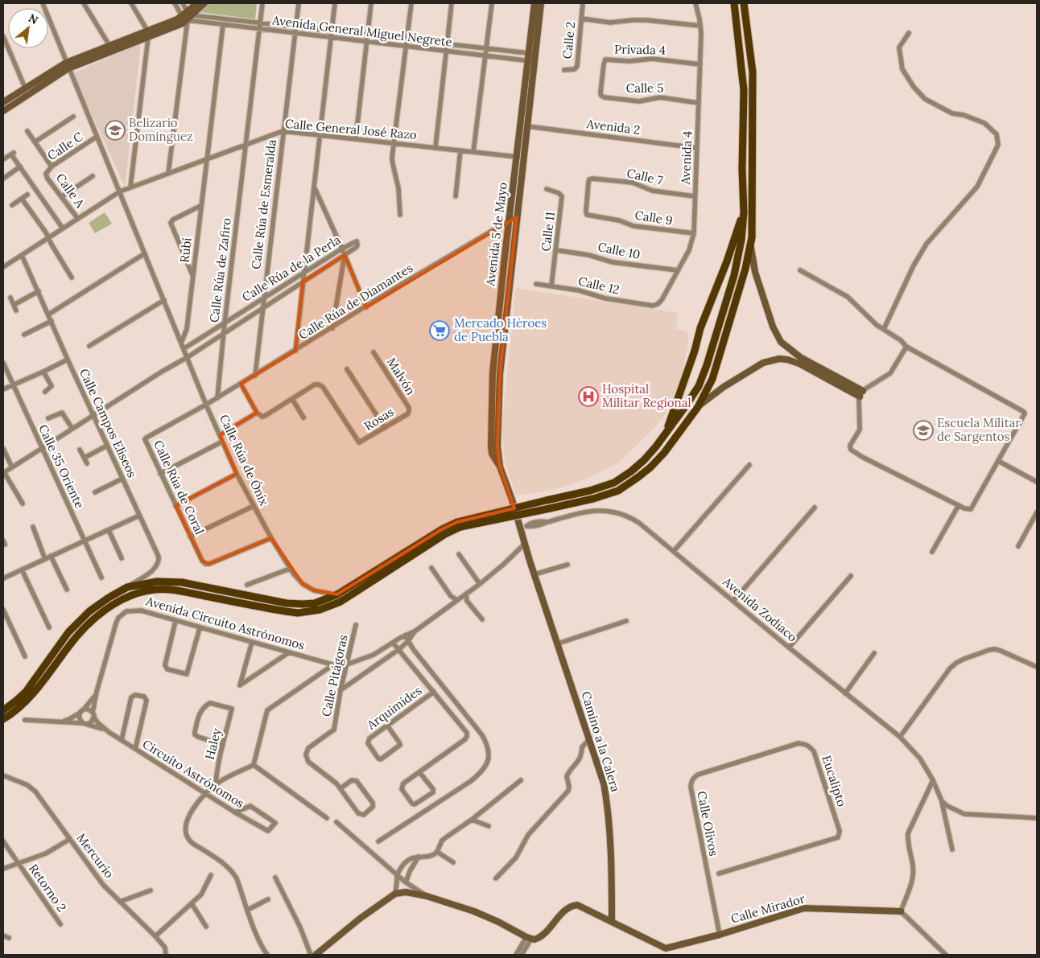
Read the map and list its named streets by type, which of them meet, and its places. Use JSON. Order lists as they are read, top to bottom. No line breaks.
{"streets":{"street":["Avenida General Miguel Negrete","Calle 2","Privada 4","Calle 5","Avenida 2","Calle General José Razo","Calle C","Avenida 4","Calle 7","Calle A","Calle Rúa de Esmeralda","Calle 9","Calle 11","Avenida 5 de Mayo","Rubí","Calle 10","Calle Rúa de la Perla","Calle Rúa de Zafiro","Calle 12","Calle Rúa de Diamantes","Malvón","Rosas","Calle Campos Elíseos","Calle Rúa de Ónix","Calle 35 Oriente","Calle Rúa de Coral","Avenida Zodíaco","Avenida Circuito Astrónomos","Calle Pitágoras","Arquimides","Camino a la Calera","Haley","Circuito Astrónomos","Eucalipto","Calle Olivos","Mercurio","Retorno 2","Calle Mirador"]},"crossings":[["Avenida General Miguel Negrete","Calle Rúa de Esmeralda"],["Avenida General Miguel Negrete","Avenida 5 de Mayo"],["Avenida General Miguel Negrete","Rubí"],["Avenida General Miguel Negrete","Calle Rúa de Zafiro"],["Privada 4","Calle 5"],["Privada 4","Avenida 4"],["Calle 5","Avenida 4"],["Avenida 2","Avenida 4"],["Avenida 2","Avenida 5 de Mayo"],["Calle General José Razo","Calle A"],["Calle General José Razo","Calle Rúa de Esmeralda"],["Calle General José Razo","Avenida 5 de Mayo"],["Calle General José Razo","Rubí"],["Calle General José Razo","Calle Rúa de Zafiro"],["Calle General José Razo","Calle Campos Elíseos"],["Calle General José Razo","Calle Rúa de Ónix"],["Calle C","Calle A"],["Calle C","Calle Rúa de Ónix"],["Avenida 4","Calle 7"],["Avenida 4","Calle 9"],["Avenida 4","Calle 10"],["Avenida 4","Calle 12"],["Calle 7","Calle 9"],["Calle Rúa de Esmeralda","Calle Rúa de la Perla"],["Calle Rúa de Esmeralda","Calle Rúa de Diamantes"],["Calle 11","Calle 10"],["Calle 11","Calle 12"],["Avenida 5 de Mayo","Calle Rúa de Diamantes"],["Avenida 5 de Mayo","Avenida Zodíaco"],["Avenida 5 de Mayo","Camino a la Calera"],["Rubí","Calle Rúa de Ónix"],["Calle Rúa de la Perla","Calle Rúa de Zafiro"],["Calle Rúa de la Perla","Calle Campos Elíseos"],["Calle Rúa de la Perla","Calle Rúa de Ónix"],["Calle Rúa de la Perla","Calle 35 Oriente"],["Calle Rúa de Zafiro","Calle Rúa de Diamantes"],["Calle Rúa de Diamantes","Calle Rúa de Ónix"],["Calle Rúa de Diamantes","Calle Rúa de Coral"],["Malvón","Rosas"],["Calle Rúa de Ónix","Calle Rúa de Coral"],["Avenida Zodíaco","Camino a la Calera"],["Avenida Circuito Astrónomos","Calle Pitágoras"],["Avenida Circuito Astrónomos","Circuito Astrónomos"],["Camino a la Calera","Calle Mirador"],["Eucalipto","Calle Olivos"],["Calle Olivos","Calle Mirador"]],"places":{"school or university":["Belizario Dominguez","Escuela Militar de Sargentos"],"supermarket":["Mercado Héroes de Puebla"],"hospital":["Hospital Militar Regional"]},"north":"top right"}
